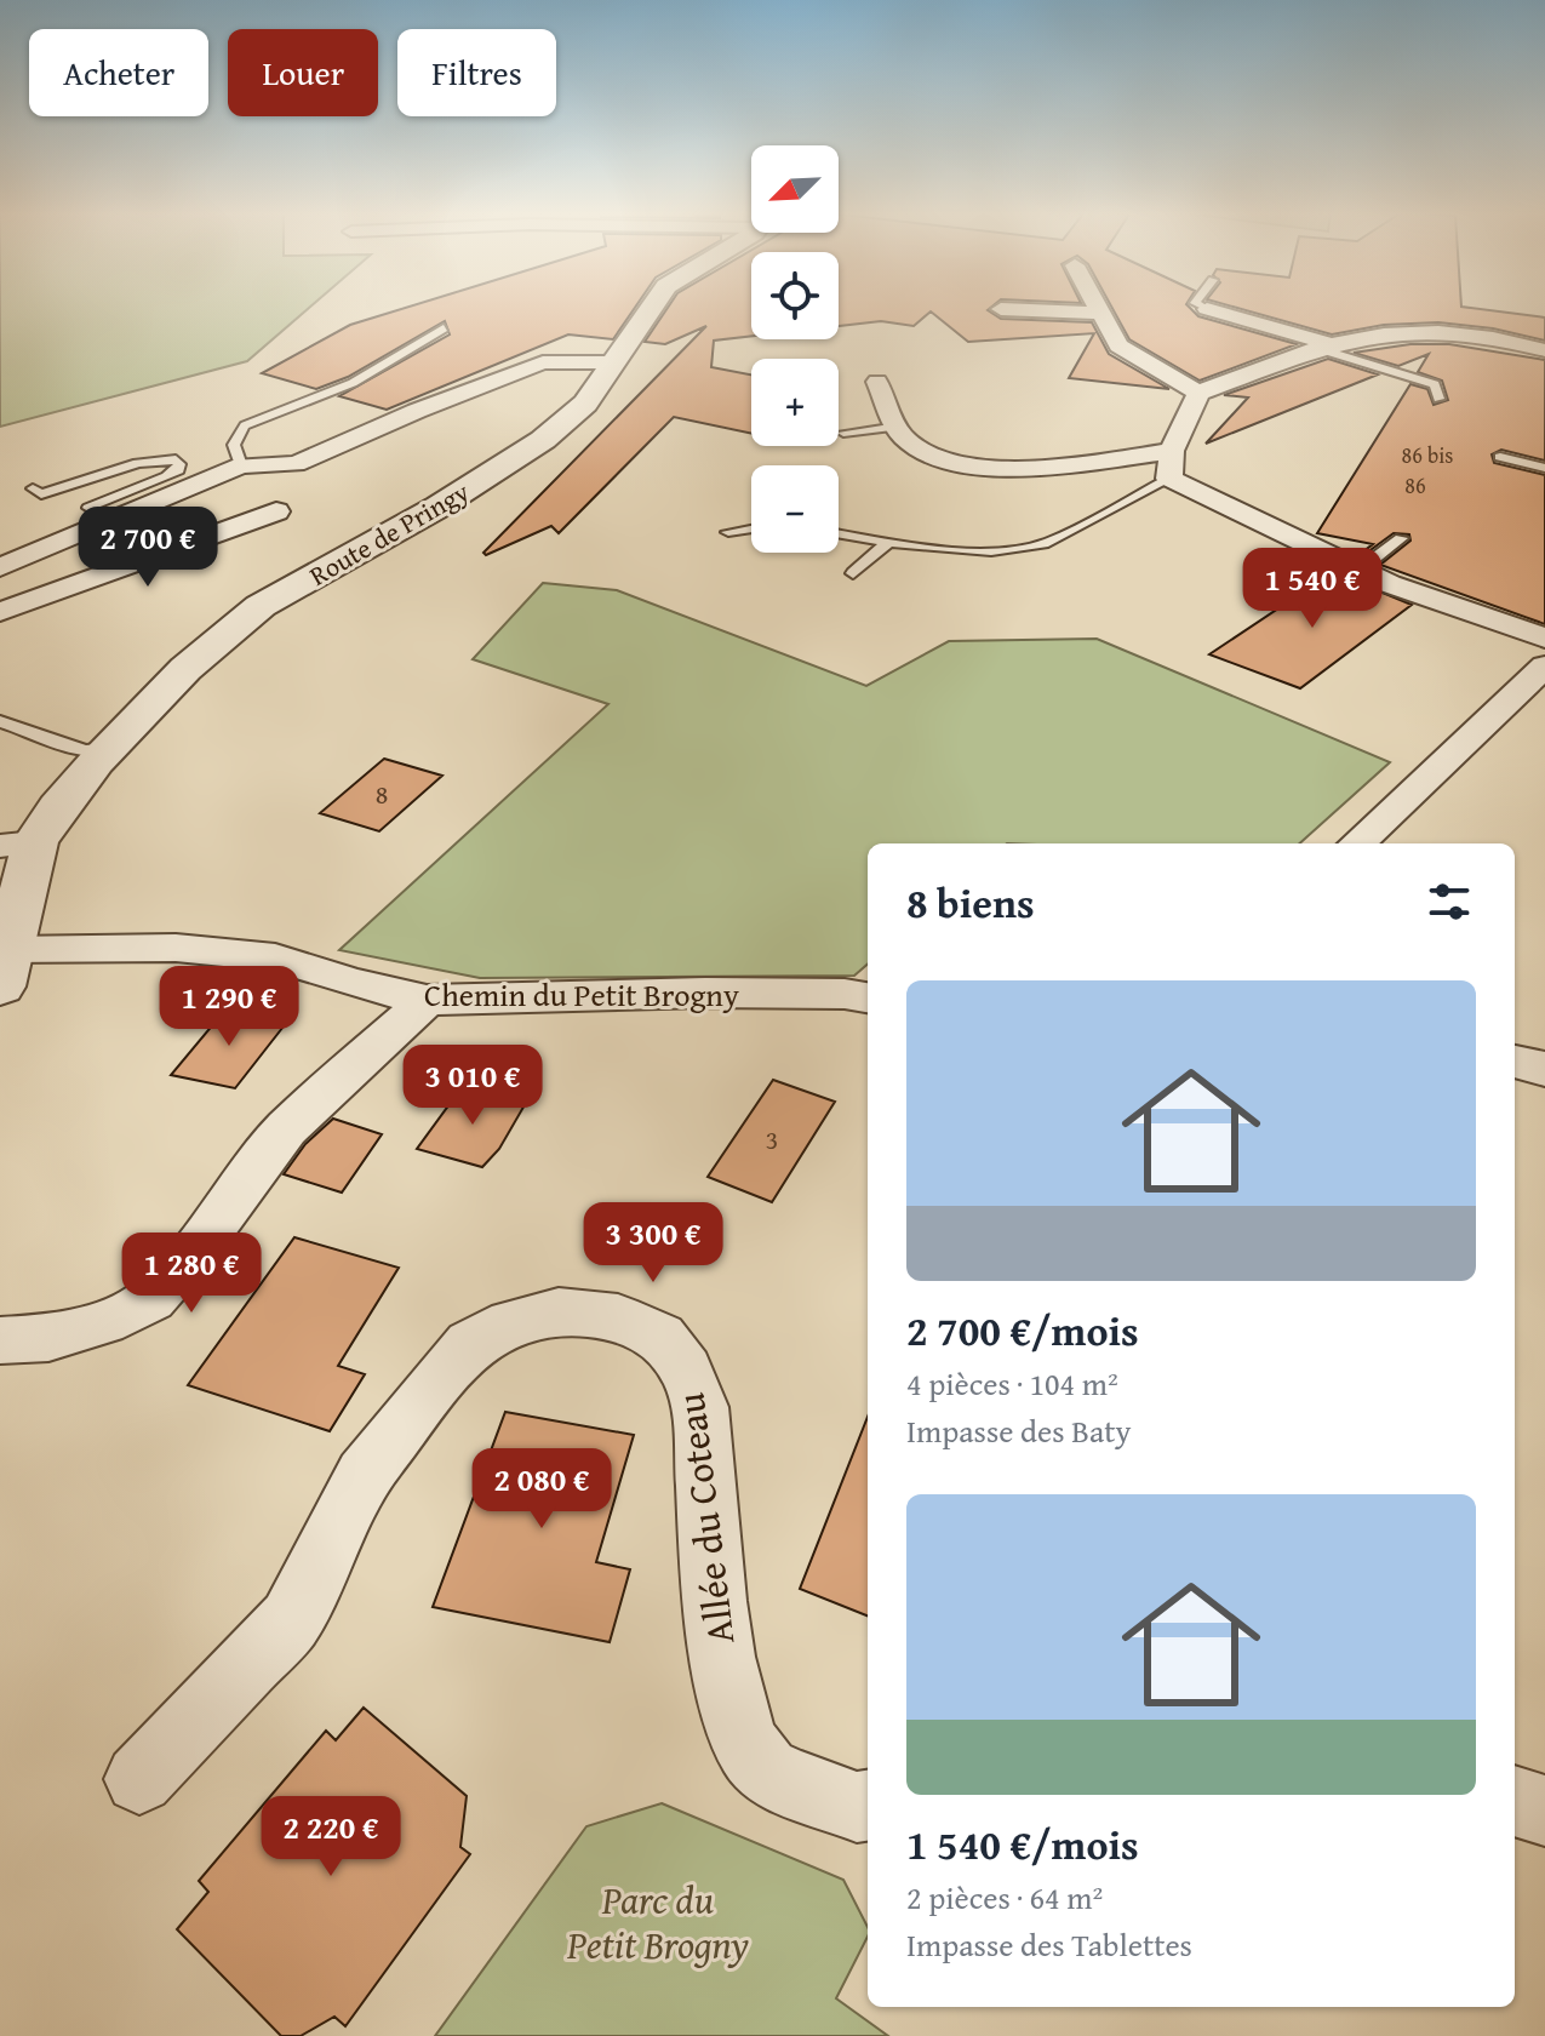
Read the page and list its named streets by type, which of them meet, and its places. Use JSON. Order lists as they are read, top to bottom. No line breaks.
{"streets":{"street":["Route de Pringy","Chemin du Petit Brogny","Allée du Coteau"]},"crossings":[["Route de Pringy","Chemin du Petit Brogny"]],"parks":["Parc du Petit Brogny"],"house_numbers":["86 bis","86","8","3"],"north":"bottom left","page":{"chip":["Acheter","Louer","Filtres"],"map_buttons":["+","−"],"price":["2 700 €","1 540 €","1 290 €","3 010 €","3 300 €","1 280 €","2 080 €","2 220 €"],"heading":"8 biens","list":[{"name":"2 700 €/mois","note":"4 pièces · 104 m² · Impasse des Baty"},{"name":"1 540 €/mois","note":"2 pièces · 64 m² · Impasse des Tablettes"}]}}
